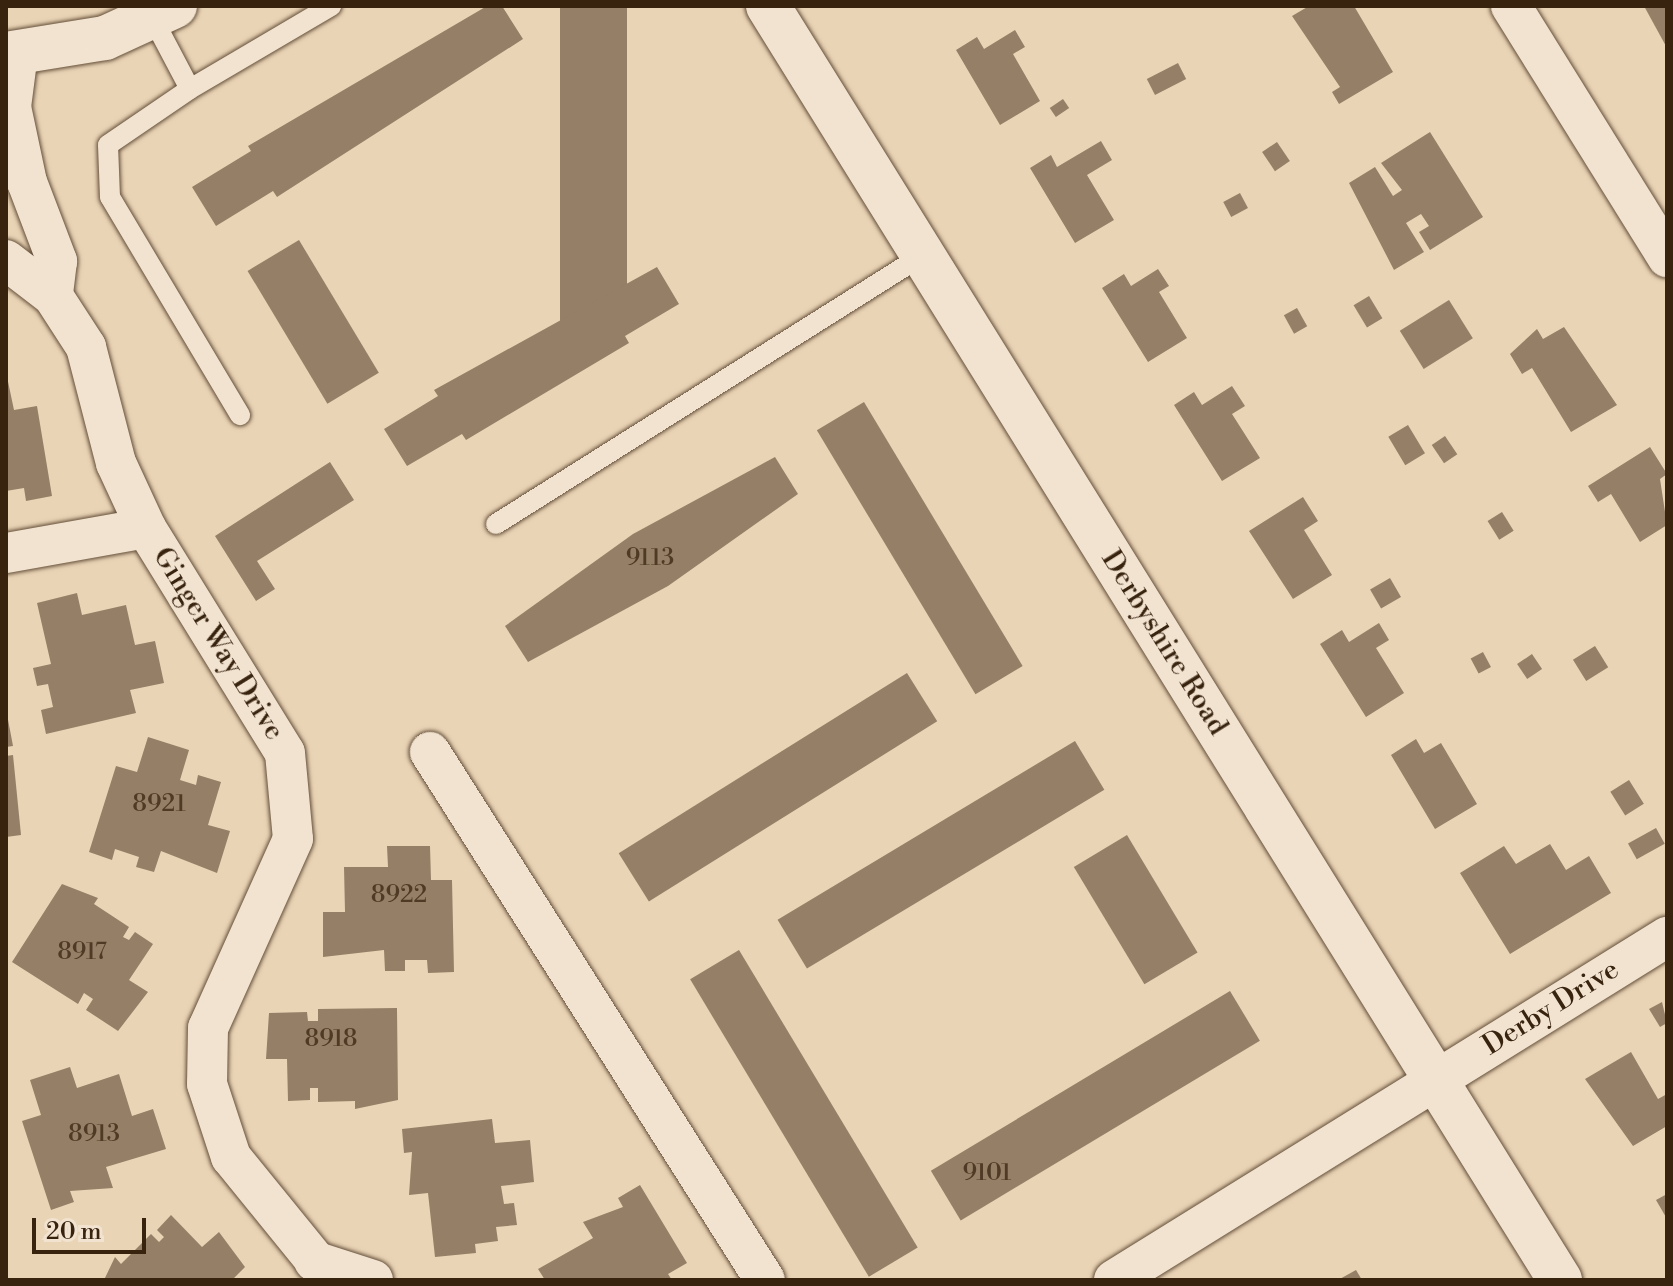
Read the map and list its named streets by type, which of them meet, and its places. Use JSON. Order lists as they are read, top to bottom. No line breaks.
{"streets":{"street":["Derbyshire Road","Ginger Way Drive","Derby Drive"]},"crossings":[["Derbyshire Road","Derby Drive"]],"house_numbers":["9113","8921","8922","8917","8918","8913","9101"],"scale_bar":"20 m"}
